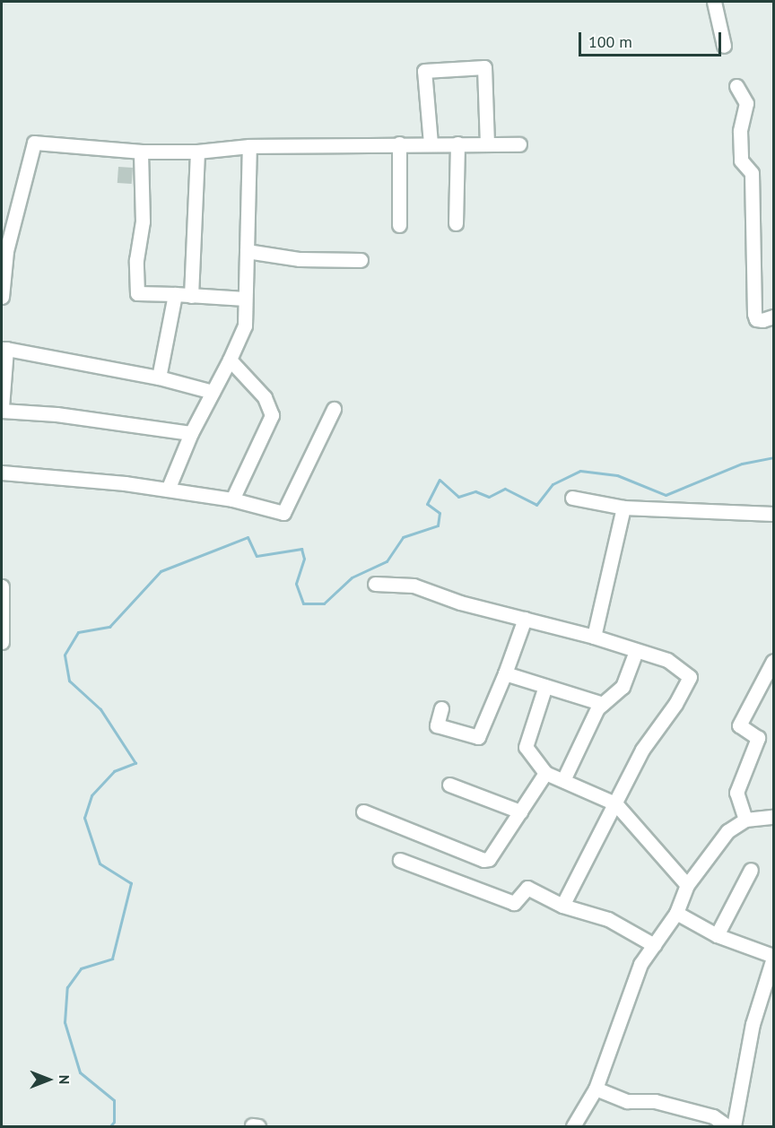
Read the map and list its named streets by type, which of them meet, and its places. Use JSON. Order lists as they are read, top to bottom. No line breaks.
{"scale_bar":"100 m","north":"right"}
